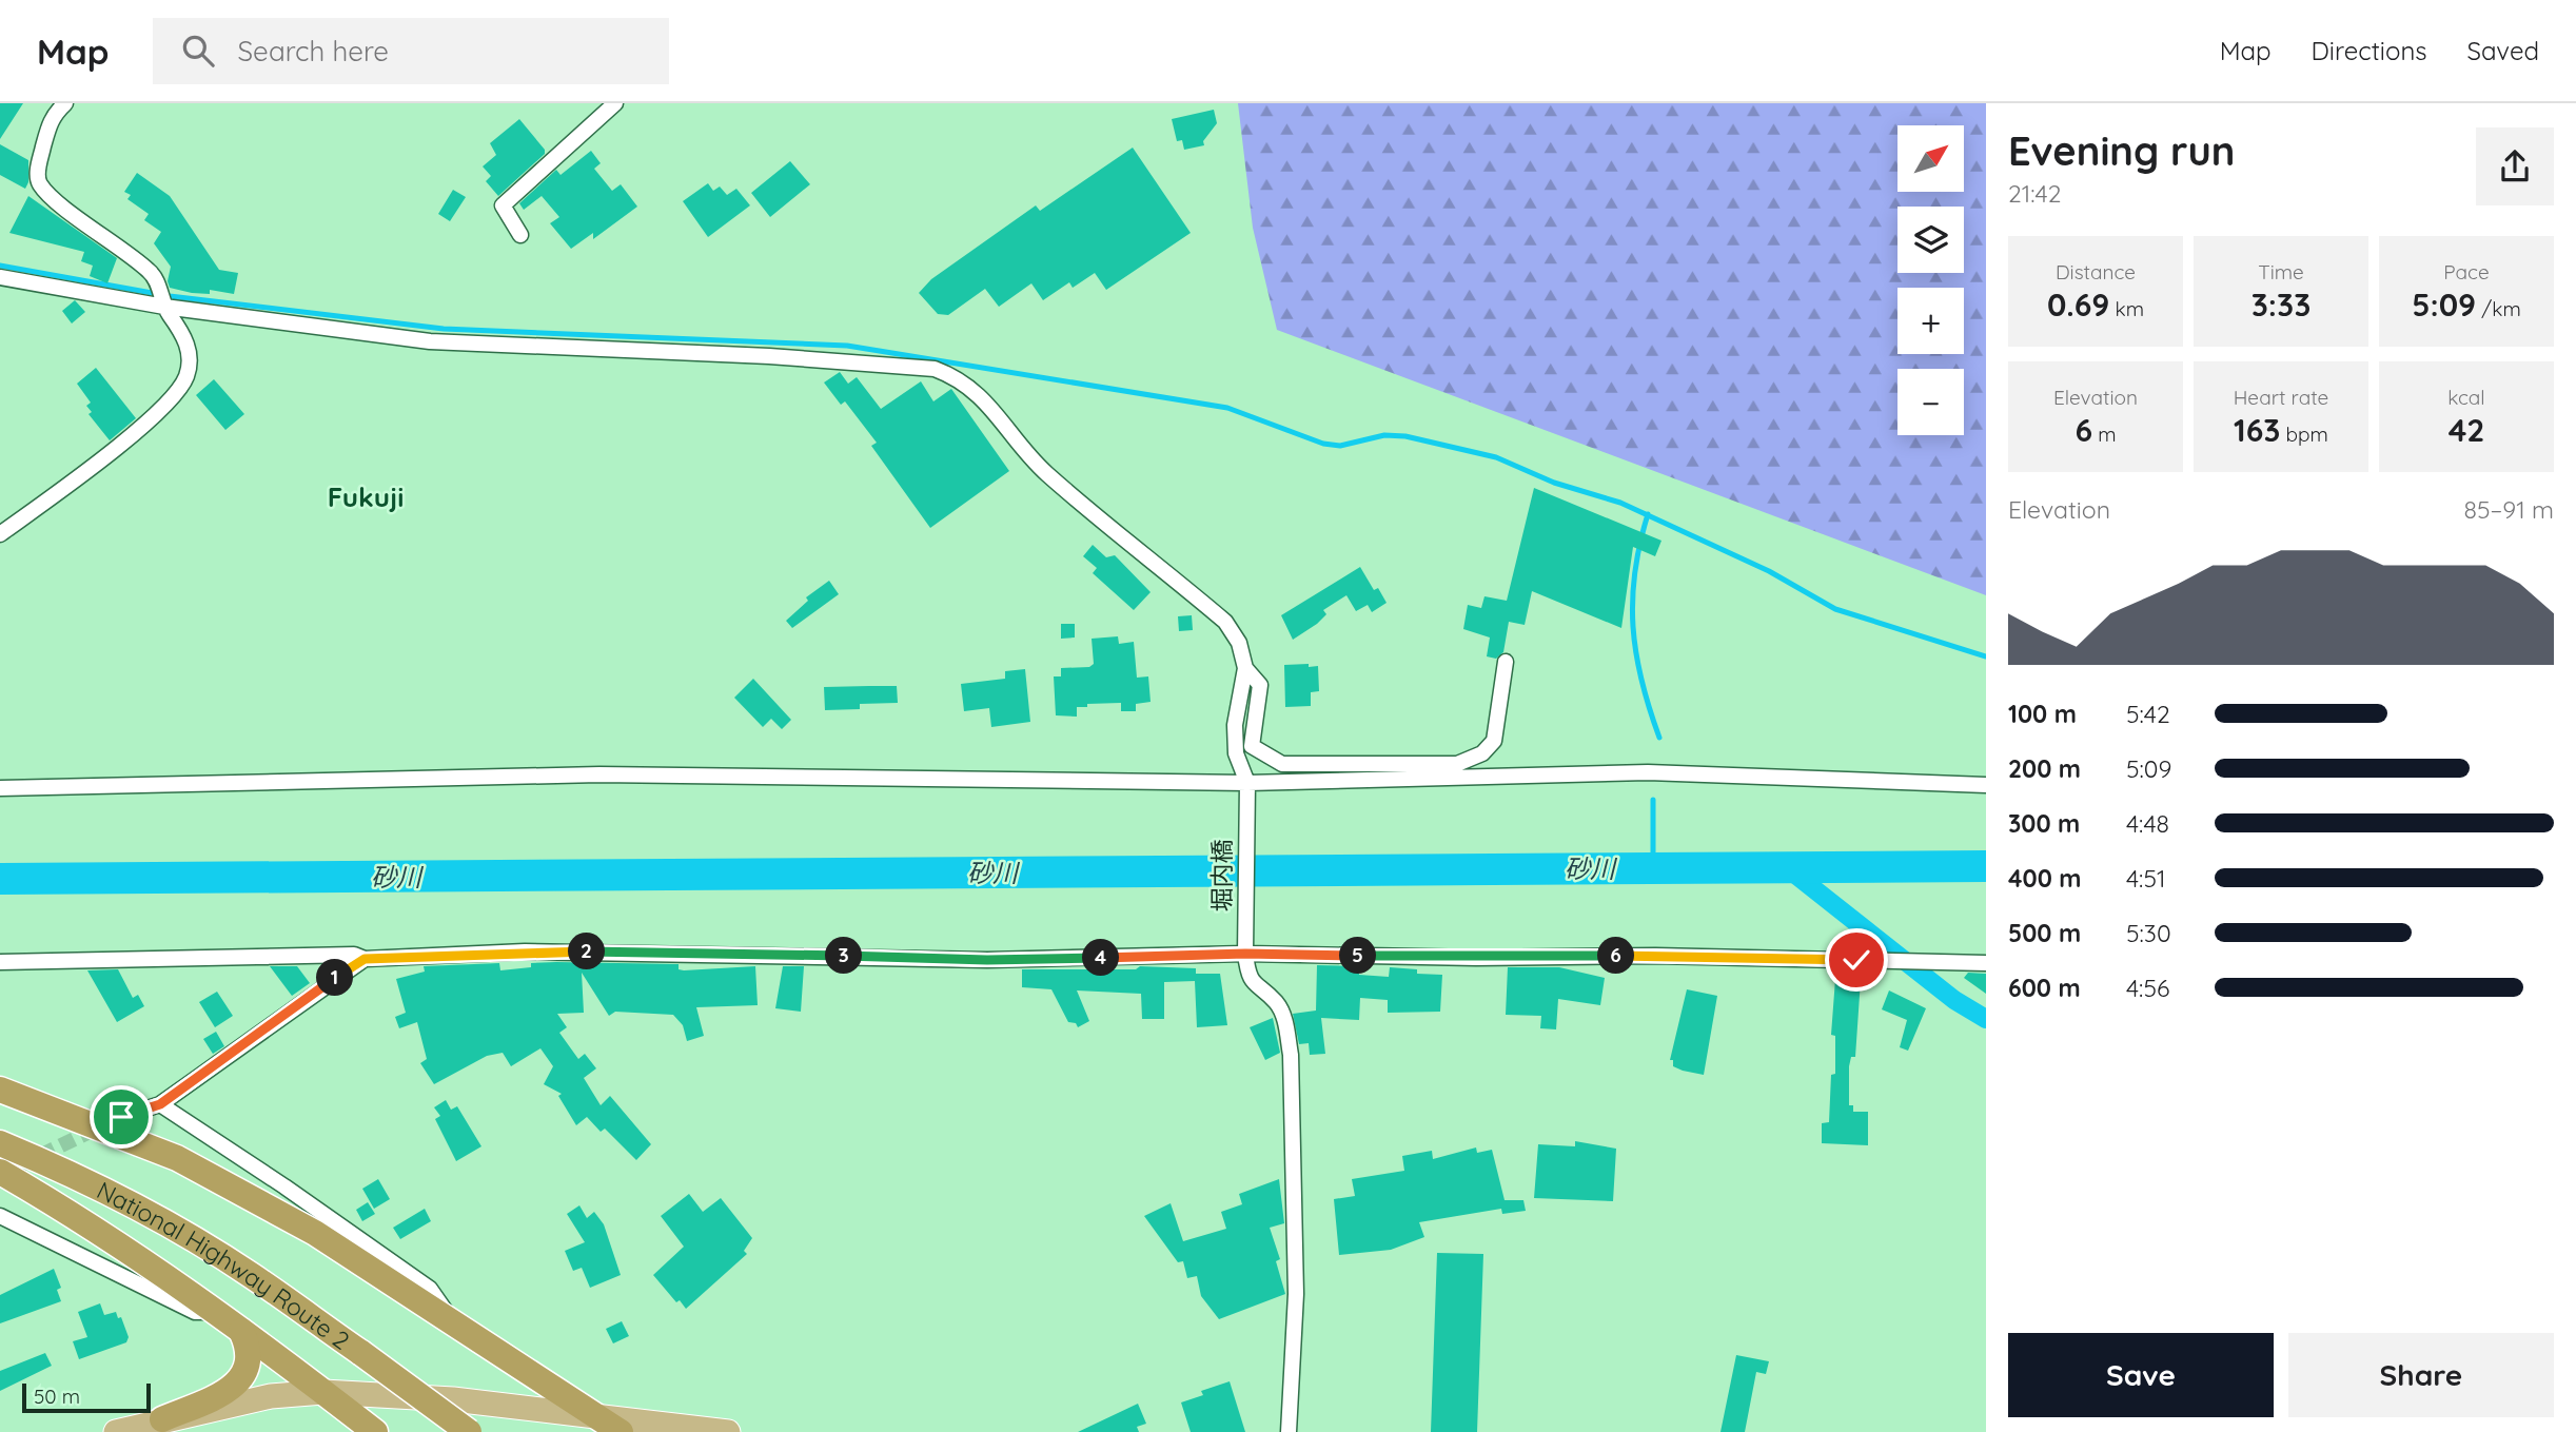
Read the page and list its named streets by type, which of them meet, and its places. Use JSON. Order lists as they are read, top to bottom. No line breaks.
{"streets":{"highway":["National Highway Route 2"],"street":["堀内橋"]},"districts":["Fukuji"],"water":["砂川"],"scale_bar":"50 m","north":"top right","page":{"header":"Map","search":"Search here","nav":["Map","Directions","Saved"],"heading":["Evening run","21:42"],"map_buttons":["+","−"],"stats":[["Distance","0.69 km"],["Time","3:33"],["Pace","5:09 /km"],["Elevation","6 m"],["Heart rate","163 bpm"],["kcal","42"]],"chart":["Elevation","85–91 m"],"list":[{"name":"100 m","note":"5:42"},{"name":"200 m","note":"5:09"},{"name":"300 m","note":"4:48"},{"name":"400 m","note":"4:51"},{"name":"500 m","note":"5:30"},{"name":"600 m","note":"4:56"}],"pins":["2","3","5","6","4","1"],"buttons":["Save","Share"],"scale":"50 m"}}
